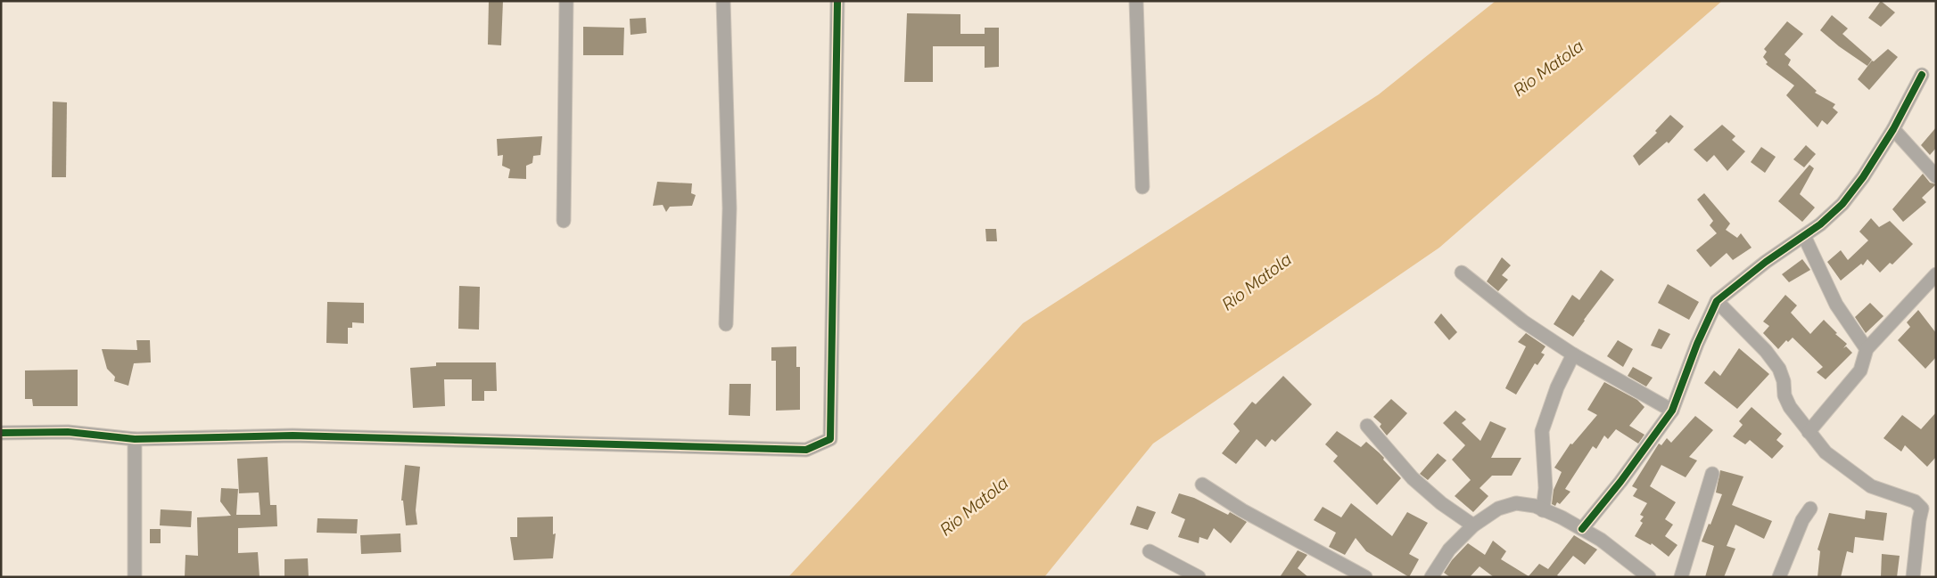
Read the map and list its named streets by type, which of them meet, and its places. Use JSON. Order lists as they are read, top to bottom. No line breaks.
{"water":["Rio Matola"]}
